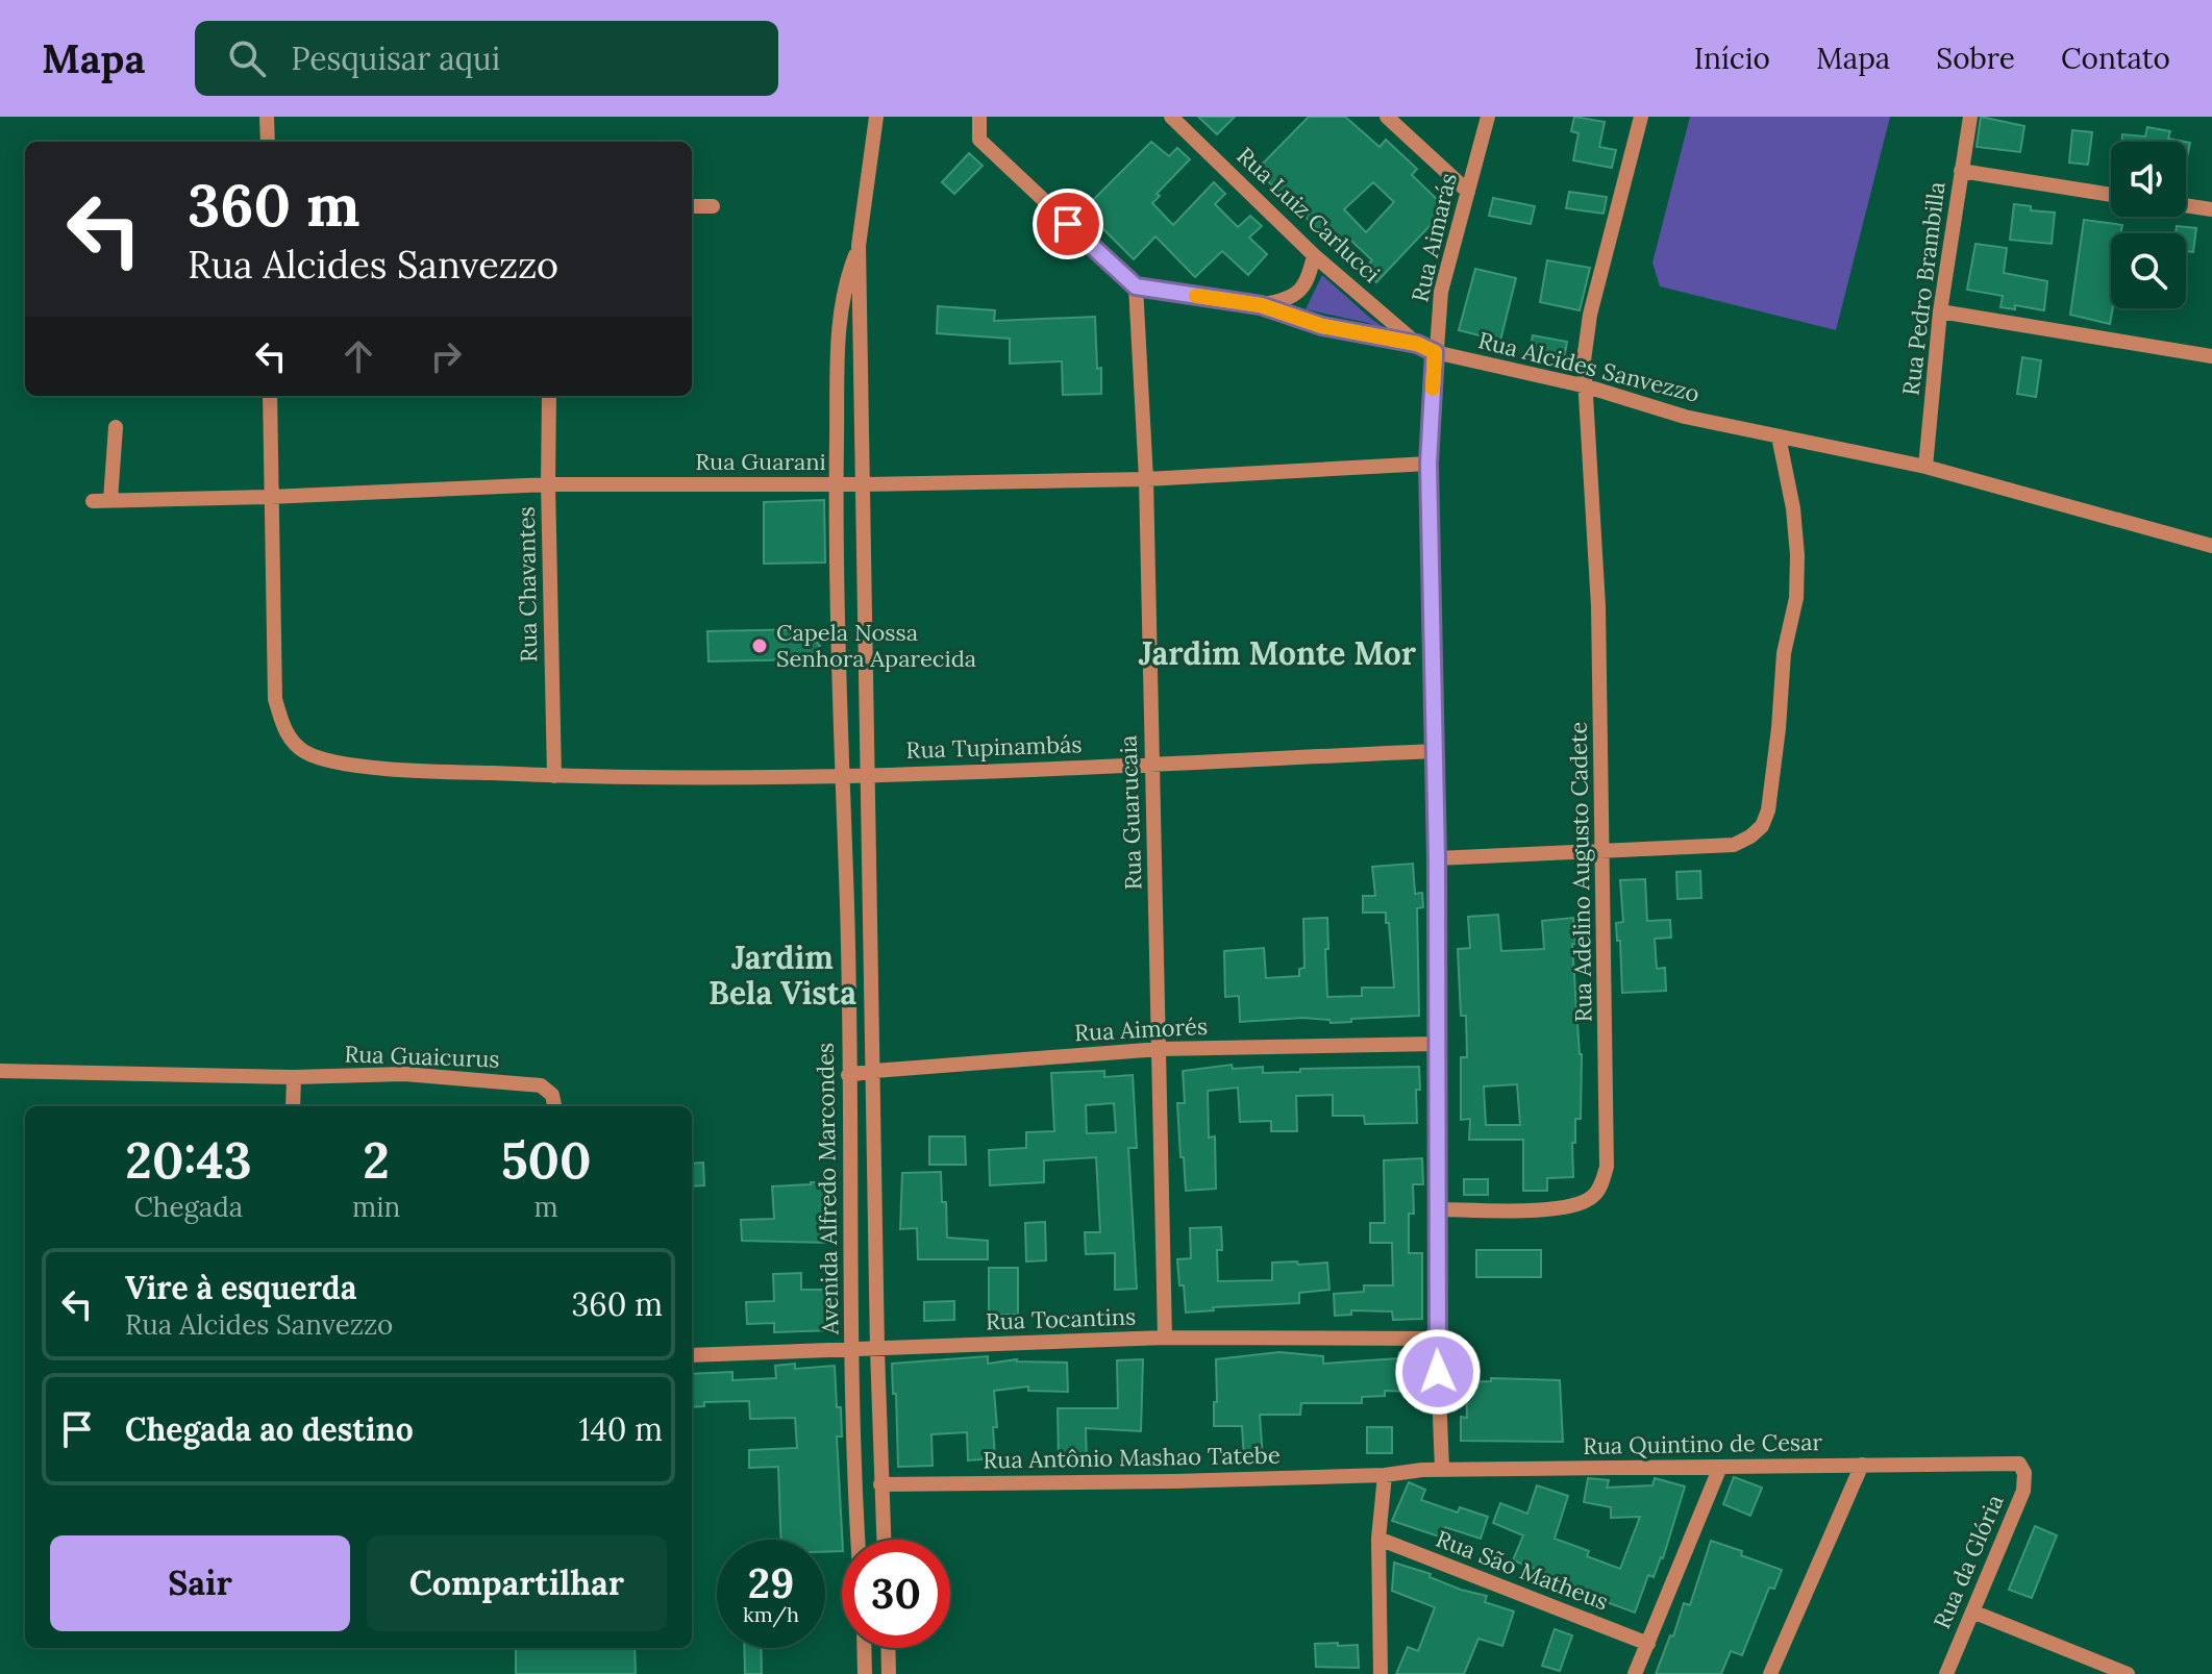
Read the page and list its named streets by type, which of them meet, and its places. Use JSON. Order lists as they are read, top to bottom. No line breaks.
{"streets":{"street":["Rua Luiz Carlucci","Rua Aimarás","Rua Pedro Brambilla","Rua Alcides Sanvezzo","Rua Guarani","Rua Chavantes","Rua Tupinambás","Rua Guarucaia","Rua Adelino Augusto Cadete","Rua Aimorés","Rua Guaicurus","Avenida Alfredo Marcondes","Rua Tocantins","Rua Quintino de Cesar","Rua Antônio Mashao Tatebe","Rua da Glória","Rua São Matheus"]},"crossings":[["Rua Luiz Carlucci","Rua Alcides Sanvezzo"],["Rua Aimarás","Rua Alcides Sanvezzo"],["Rua Aimarás","Rua Guarani"],["Rua Aimarás","Rua Tupinambás"],["Rua Aimarás","Rua Adelino Augusto Cadete"],["Rua Aimarás","Rua Aimorés"],["Rua Aimarás","Rua Tocantins"],["Rua Aimarás","Rua Quintino de Cesar"],["Rua Pedro Brambilla","Rua Alcides Sanvezzo"],["Rua Alcides Sanvezzo","Rua Guarucaia"],["Rua Alcides Sanvezzo","Rua Adelino Augusto Cadete"],["Rua Guarani","Rua Chavantes"],["Rua Guarani","Rua Tupinambás"],["Rua Guarani","Rua Guarucaia"],["Rua Guarani","Avenida Alfredo Marcondes"],["Rua Chavantes","Rua Tupinambás"],["Rua Tupinambás","Rua Guarucaia"],["Rua Tupinambás","Avenida Alfredo Marcondes"],["Rua Guarucaia","Rua Aimorés"],["Rua Guarucaia","Rua Tocantins"],["Rua Aimorés","Avenida Alfredo Marcondes"],["Avenida Alfredo Marcondes","Rua Tocantins"],["Avenida Alfredo Marcondes","Rua Antônio Mashao Tatebe"],["Rua Quintino de Cesar","Rua Antônio Mashao Tatebe"],["Rua Quintino de Cesar","Rua da Glória"]],"districts":["Jardim Monte Mor","Jardim Bela Vista"],"places":["Capela Nossa Senhora Aparecida"],"page":{"header":"Mapa","search":"Pesquisar aqui","nav":["Início","Mapa","Sobre","Contato"],"turn":["360 m","Rua Alcides Sanvezzo"],"eta":["20:43","Chegada","2","min","500","m"],"list":[{"name":"Vire à esquerda","note":"Rua Alcides Sanvezzo","value":"360 m"},{"name":"Chegada ao destino","value":"140 m"}],"buttons":["Sair","Compartilhar"],"speed":"29 km/h","limit":"30"}}
